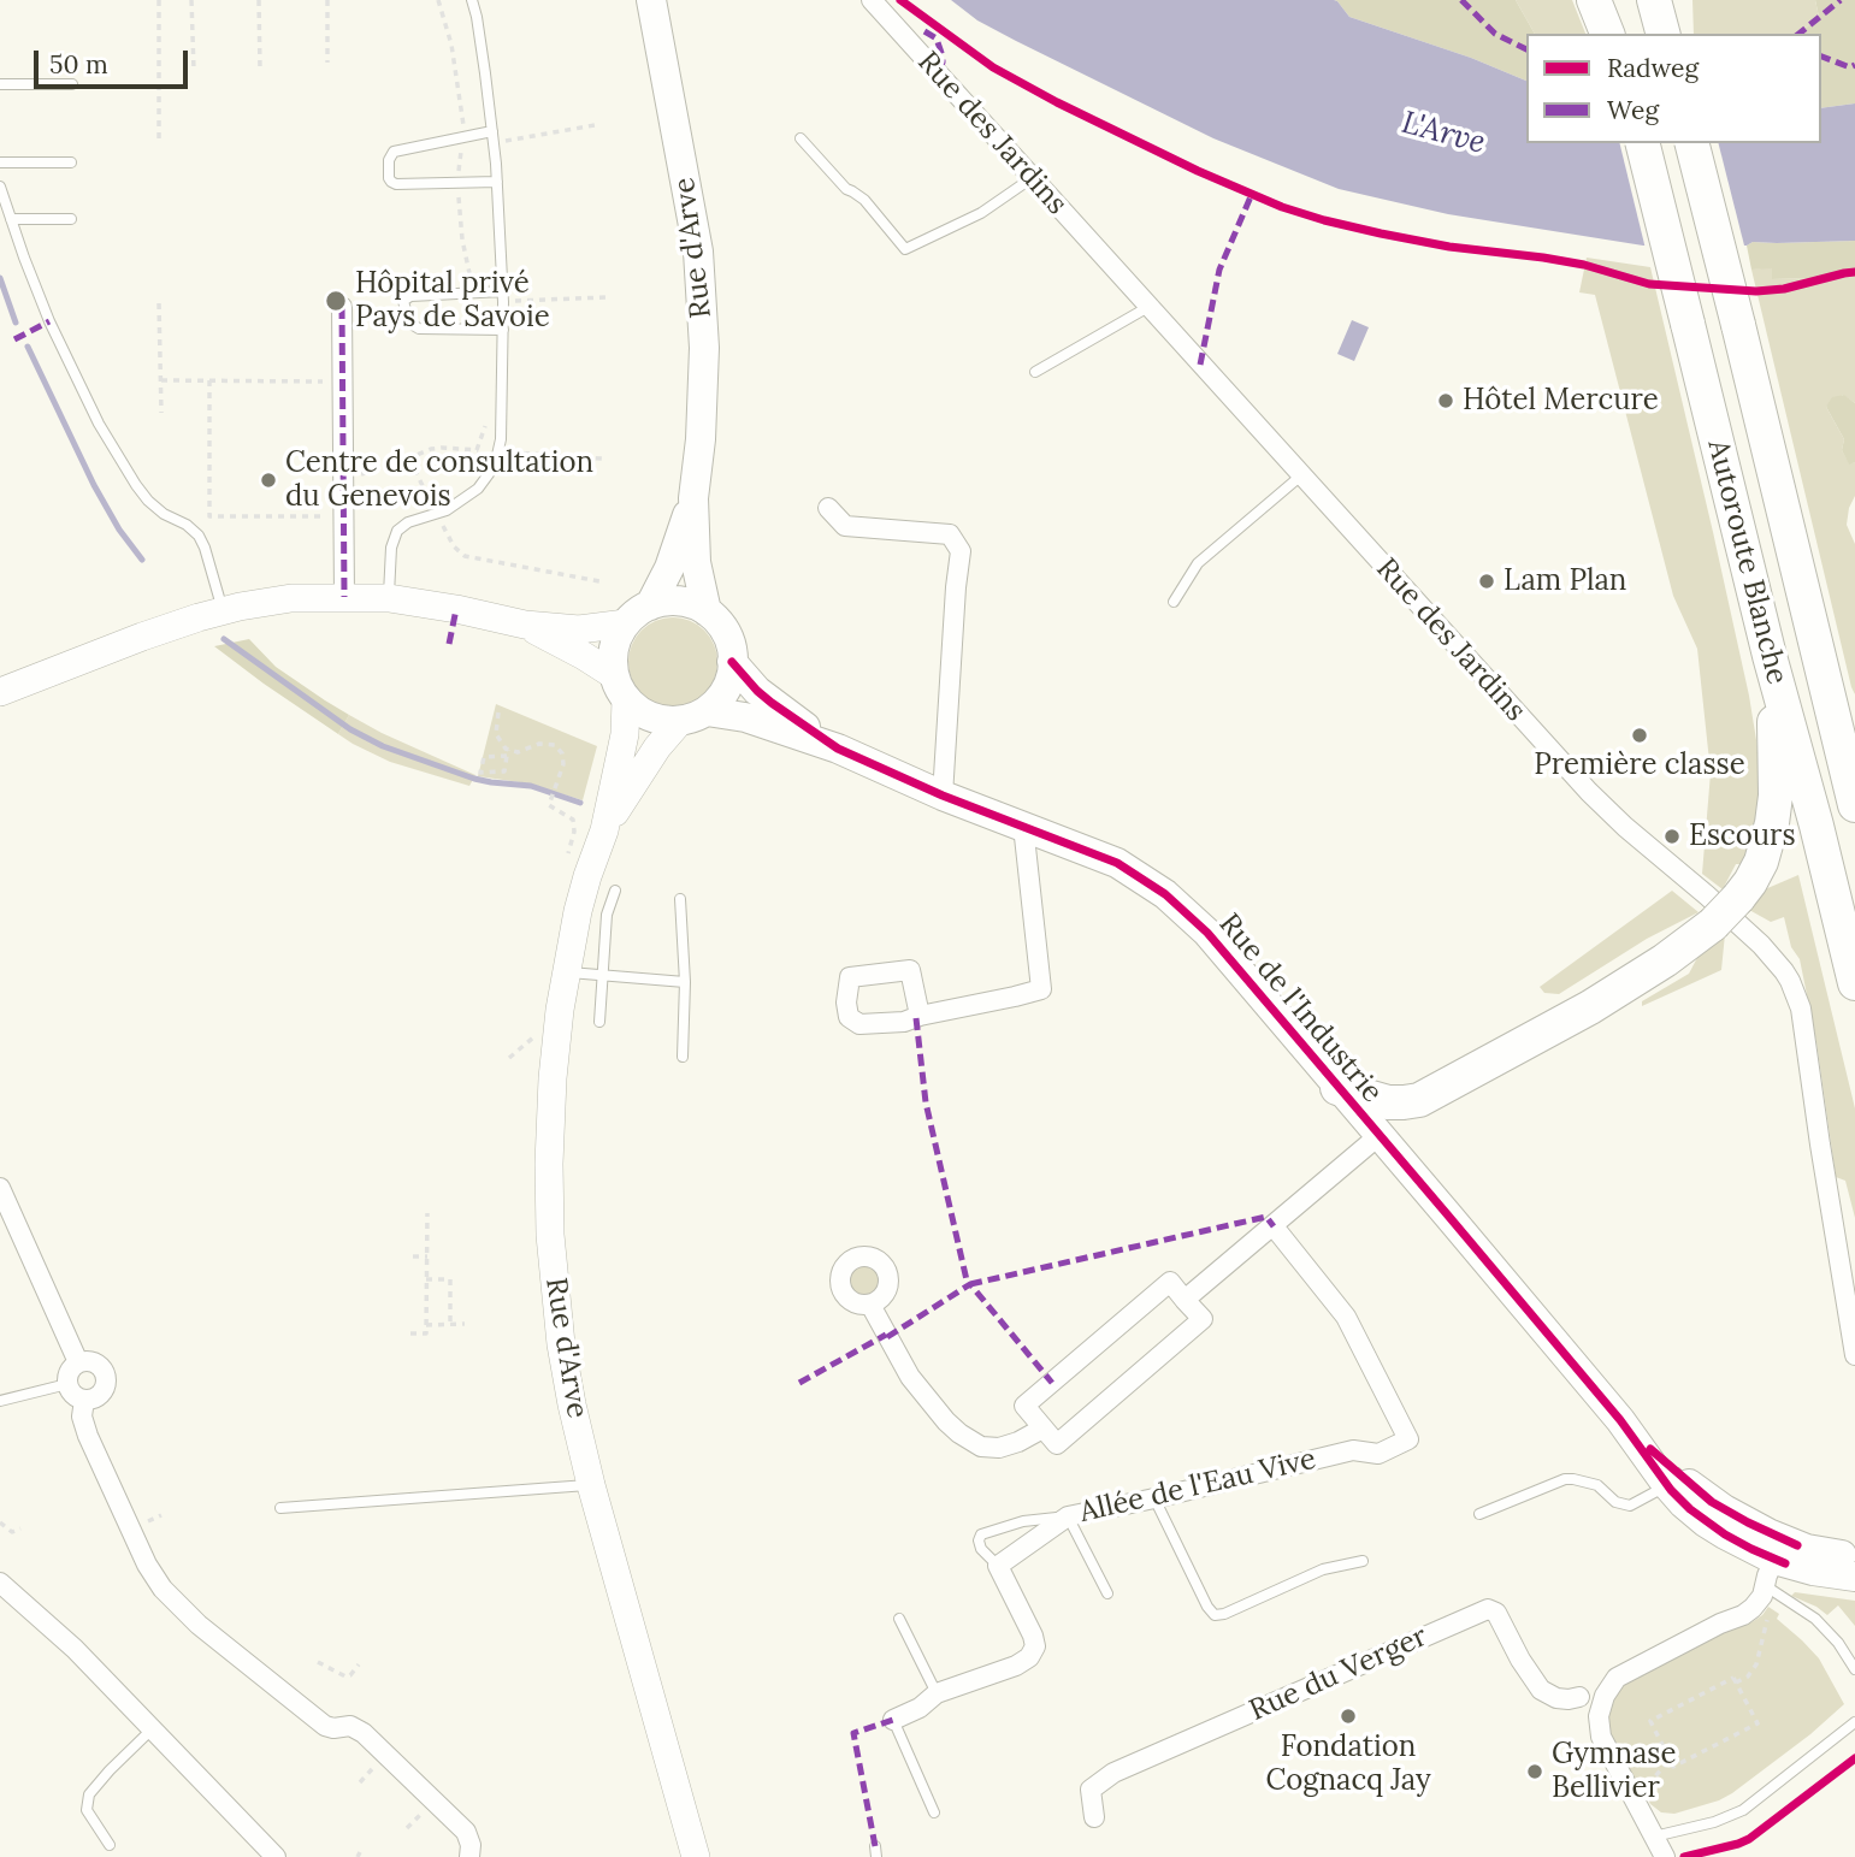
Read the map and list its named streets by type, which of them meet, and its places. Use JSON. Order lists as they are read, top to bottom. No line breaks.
{"streets":{"highway":["Autoroute Blanche"],"main road":["Rue d'Arve","Rue de l'Industrie"],"street":["Rue des Jardins","Allée de l'Eau Vive","Rue du Verger"]},"crossings":[["Rue d'Arve","Rue de l'Industrie"]],"water":["L'Arve"],"places":["Hôpital privé Pays de Savoie","Hôtel Mercure","Centre de consultation du Genevois","Lam Plan","Première classe","Escours","Fondation Cognacq Jay","Gymnase Bellivier"],"legend":["Radweg","Weg"],"scale_bar":"50 m"}
